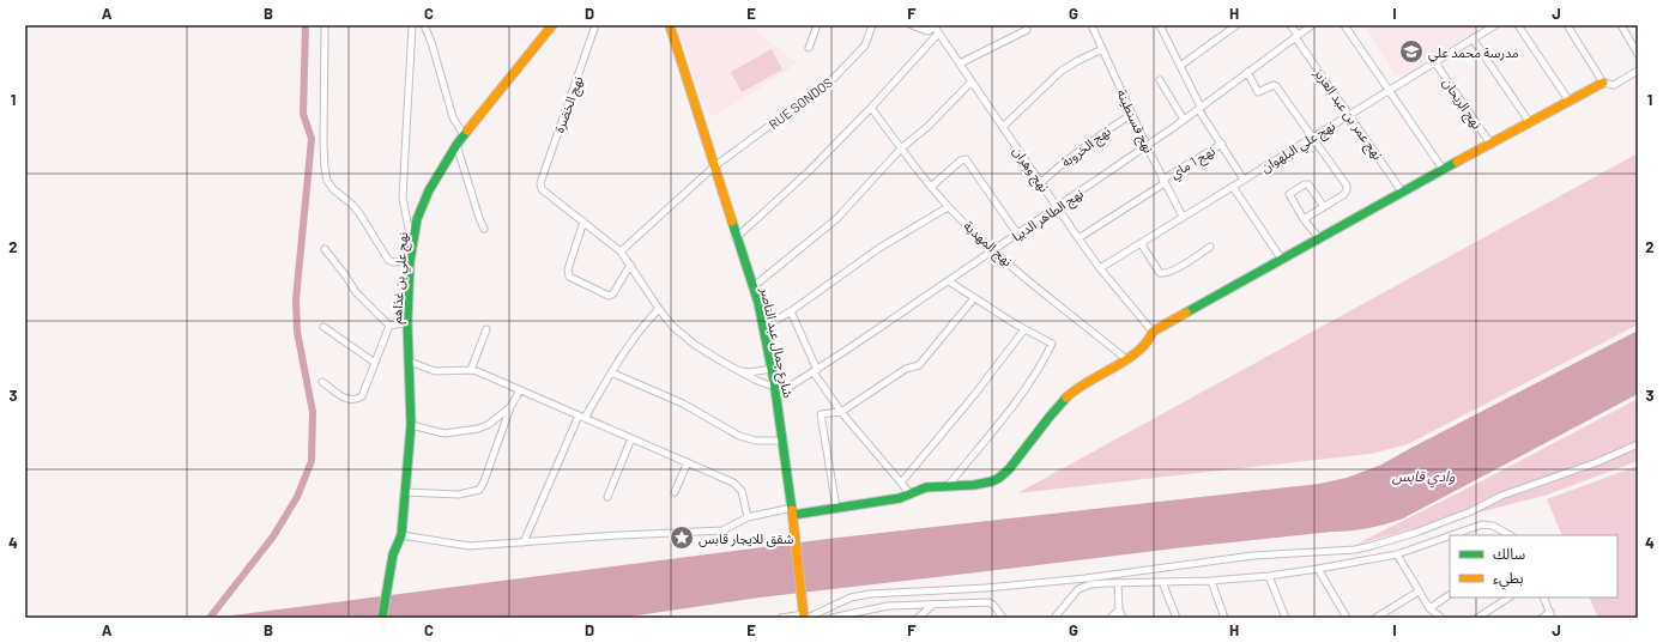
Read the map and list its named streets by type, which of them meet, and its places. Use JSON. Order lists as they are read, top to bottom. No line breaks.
{"streets":{"main road":["نهج علي بن غذاهم","شارع جمال عبد الناصر"],"street":["RUE SONDOS","نهج الريحان","نهج الخضرة","نهج عمر بن عبد العزيز","نهج قسنطينة","نهج الخروبة","نهج علي البلهوان","نهج 1 ماي","نهج وهران","نهج الطاهر الدبيا","نهج المهدية"]},"crossings":[["RUE SONDOS","شارع جمال عبد الناصر"],["نهج الريحان","نهج علي البلهوان"],["نهج عمر بن عبد العزيز","نهج علي البلهوان"],["نهج عمر بن عبد العزيز","نهج الطاهر الدبيا"],["نهج قسنطينة","نهج الخروبة"],["نهج قسنطينة","نهج علي البلهوان"],["نهج قسنطينة","نهج 1 ماي"],["نهج قسنطينة","نهج الطاهر الدبيا"],["نهج الخروبة","نهج وهران"],["نهج علي البلهوان","نهج وهران"],["نهج 1 ماي","نهج وهران"],["نهج وهران","نهج الطاهر الدبيا"],["نهج الطاهر الدبيا","نهج المهدية"],["نهج الطاهر الدبيا","شارع جمال عبد الناصر"]],"water":["وادي قابس"],"places":{"school or university":["مدرسة محمد علي"],"place":["شقق للايجار قابس"]},"legend":["سالك","بطيء"],"grid":{"columns":["A","B","C","D","E","F","G","H","I","J"],"rows":["1","2","3","4"]}}
